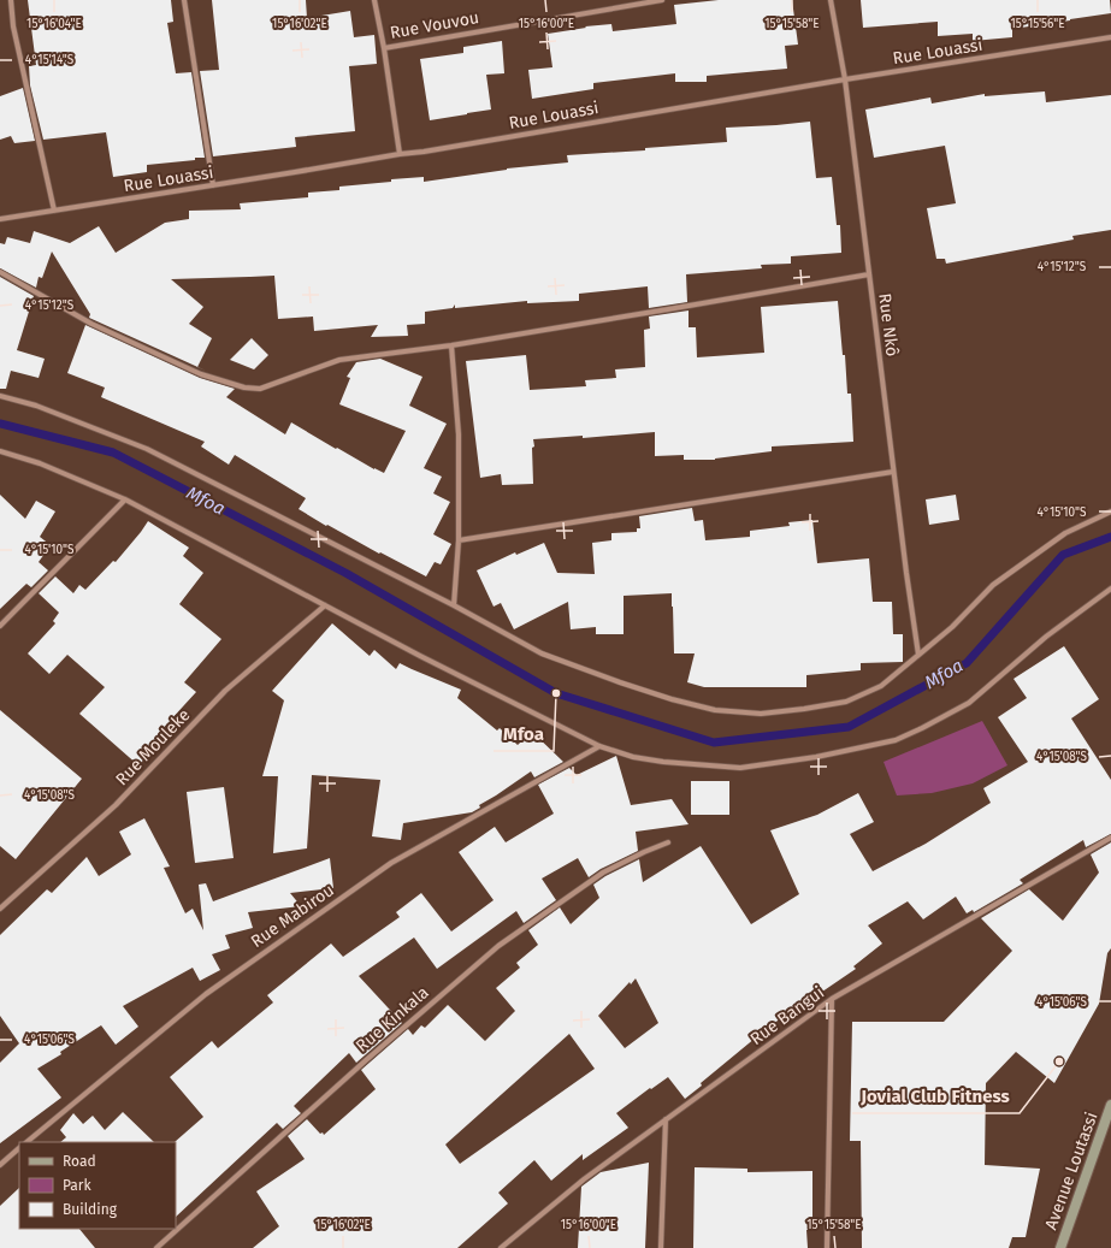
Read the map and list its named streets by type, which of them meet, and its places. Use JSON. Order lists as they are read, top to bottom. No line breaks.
{"streets":{"main road":["Avenue Loutassi"],"street":["Rue Vouvou","Rue Louassi","Rue Nkô","Rue Mouleke","Rue Mabirou","Rue Bangui","Rue Kinkala"]},"crossings":[["Rue Louassi","Rue Nkô"]],"water":["Mfoa"],"places":["Mfoa","Jovial Club Fitness"],"legend":["Road","Park","Building"],"coordinates":["15°16'04\"E","15°16'02\"E","15°16'00\"E","15°15'58\"E","15°15'56\"E","4°15'14\"S","4°15'12\"S","4°15'10\"S","4°15'08\"S","4°15'06\"S"]}
